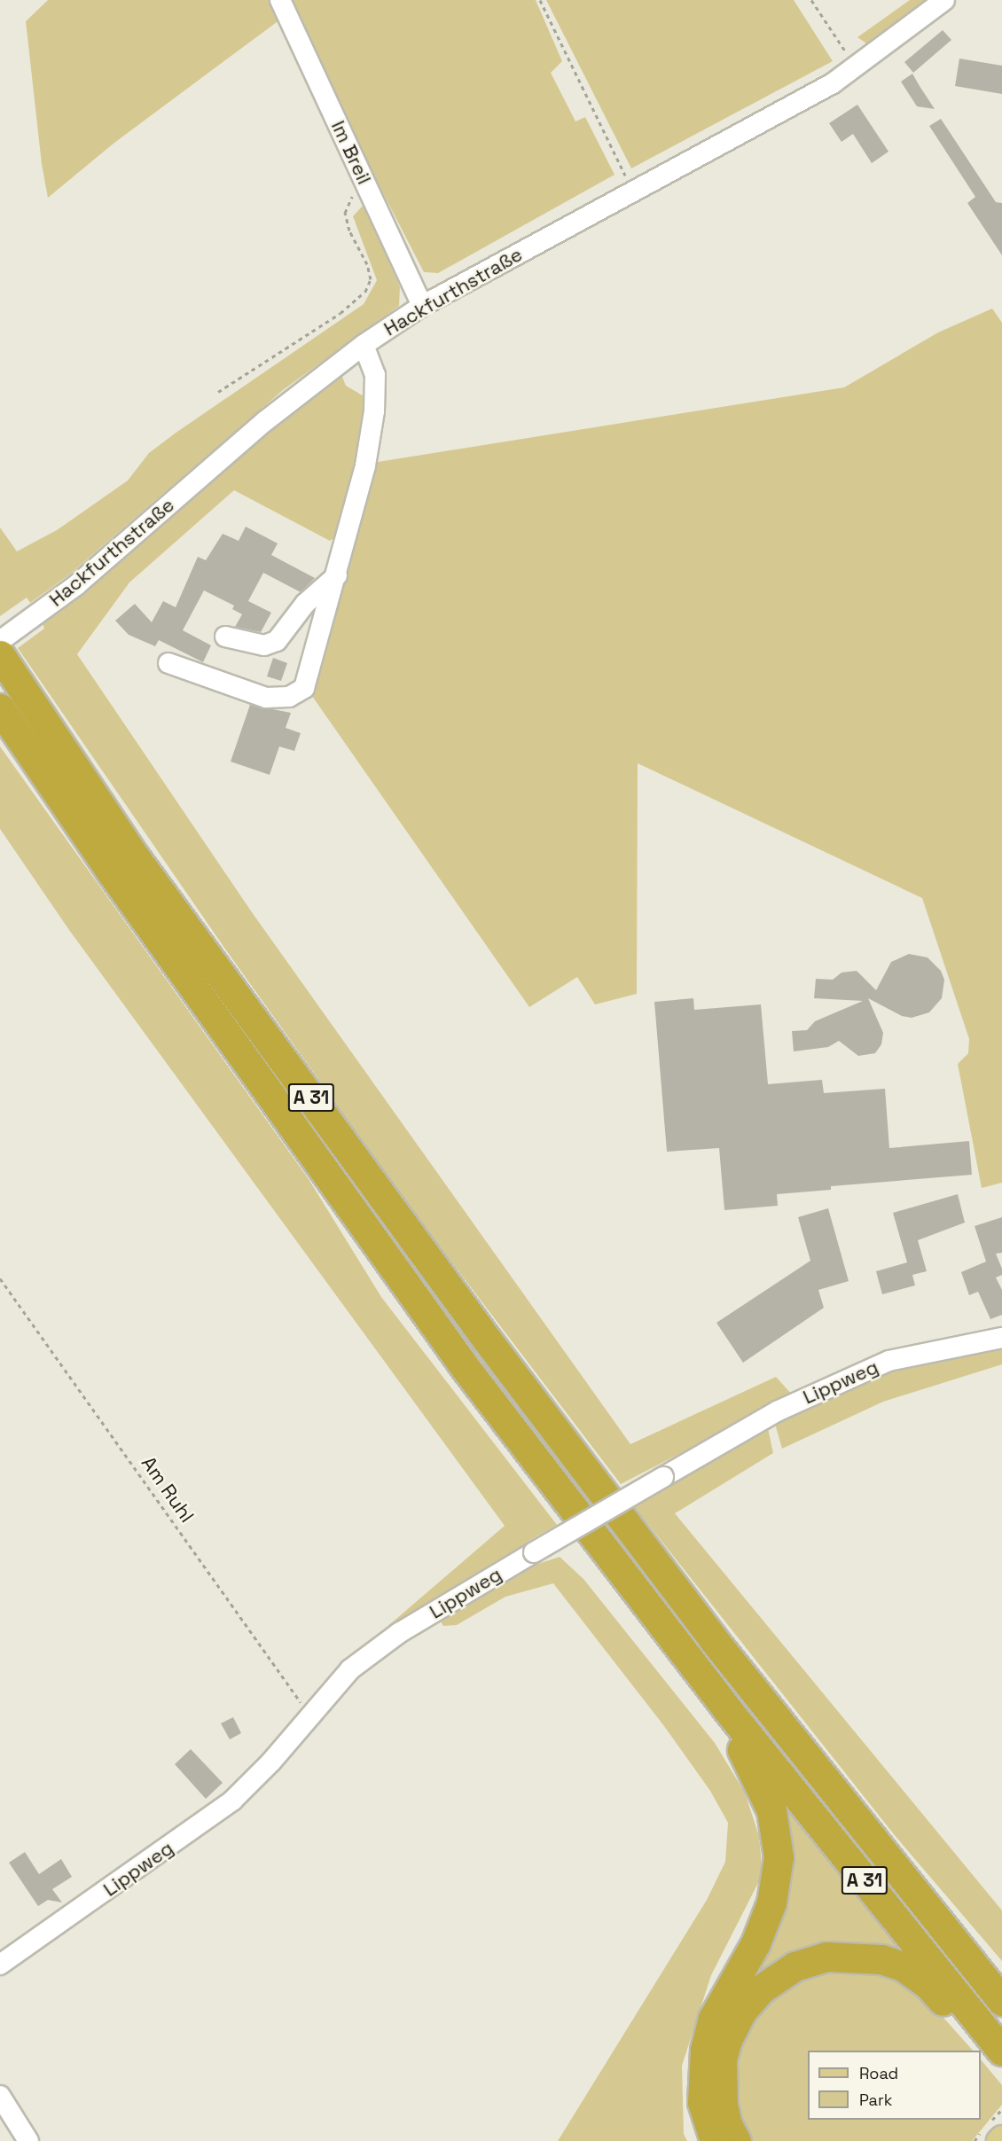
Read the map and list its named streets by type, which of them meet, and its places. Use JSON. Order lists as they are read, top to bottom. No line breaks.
{"streets":{"highway":["A 31"],"street":["Im Breil","Hackfurthstraße","Lippweg"],"path":["Am Ruhl"]},"crossings":[["Im Breil","Hackfurthstraße"],["Lippweg","Am Ruhl"]],"legend":["Road","Park"]}
